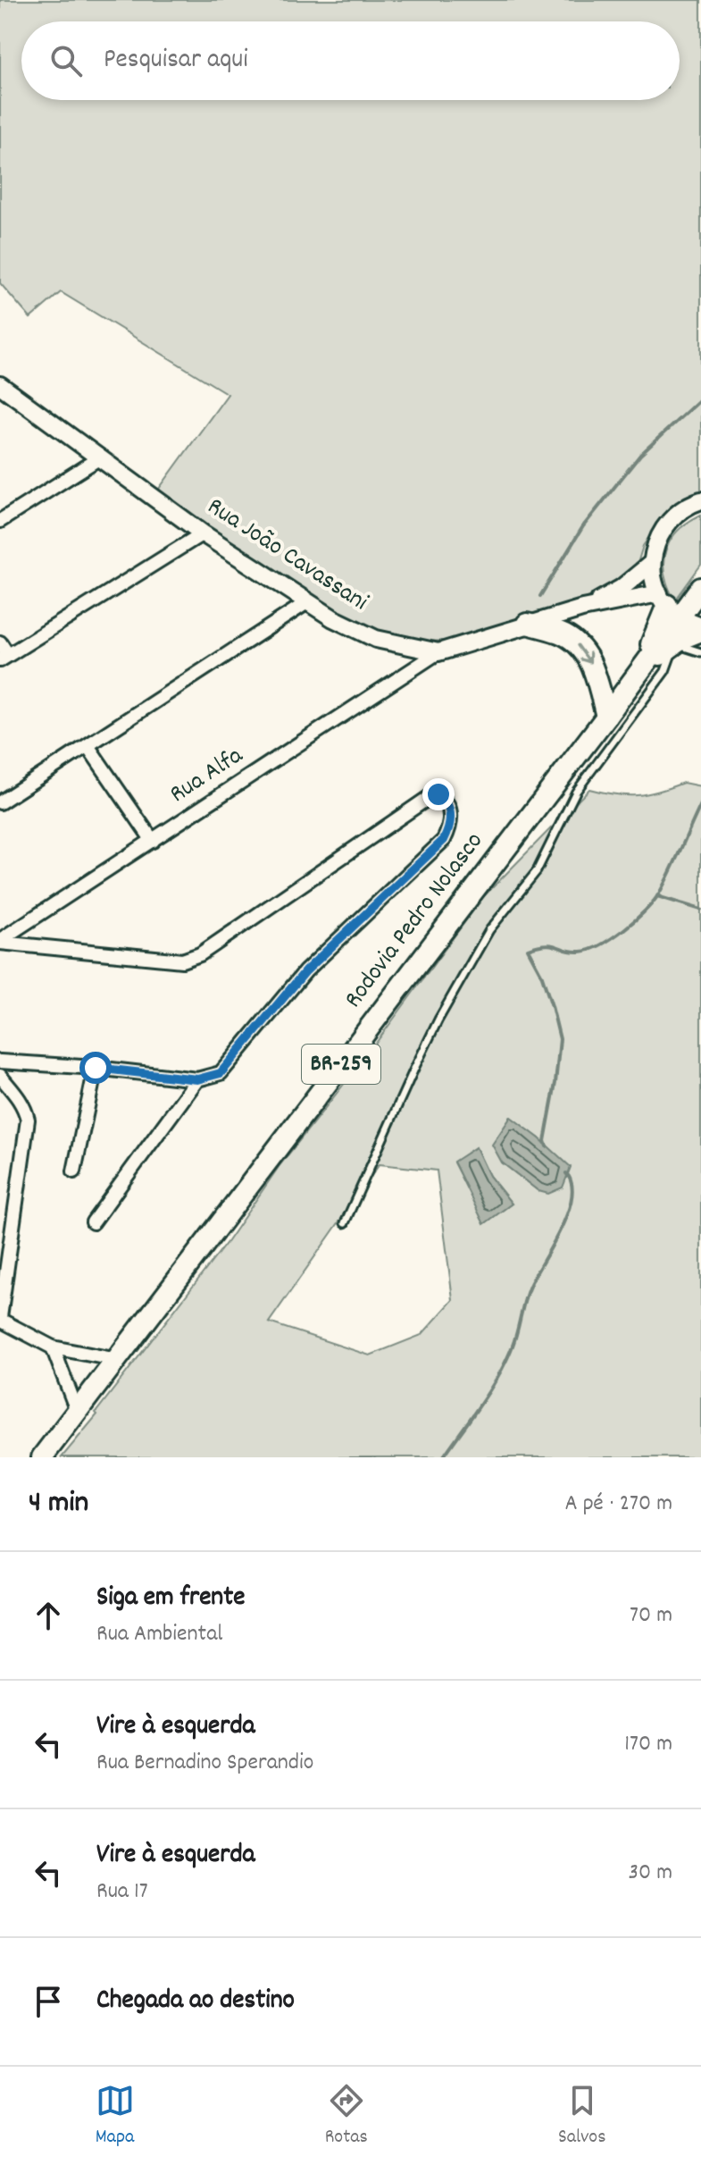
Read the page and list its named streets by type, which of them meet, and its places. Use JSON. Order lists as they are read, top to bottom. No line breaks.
{"streets":{"highway":["Rodovia Pedro Nolasco","BR-259"],"main road":["Rua João Cavassani"],"street":["Rua Alfa"]},"crossings":[["Rua João Cavassani","Rua Alfa"]],"page":{"search":"Pesquisar aqui","heading":["4 min","A pé · 270 m"],"list":[["Siga em frente","Rua Ambiental","70 m"],["Vire à esquerda","Rua Bernadino Sperandio","170 m"],["Vire à esquerda","Rua 17","30 m"],"Chegada ao destino"],"nav":["Mapa","Rotas","Salvos"]}}
